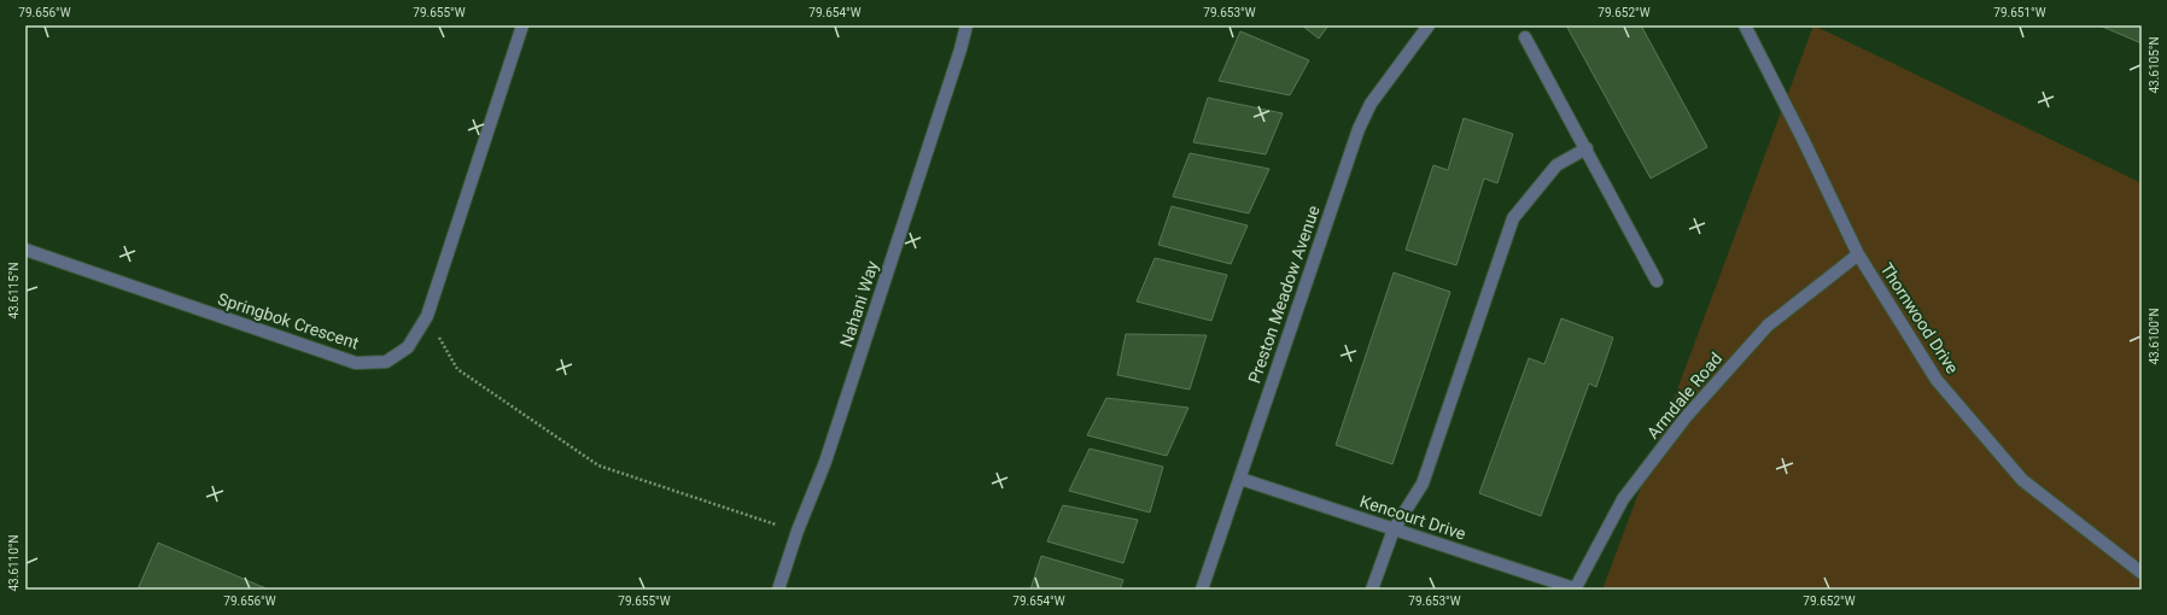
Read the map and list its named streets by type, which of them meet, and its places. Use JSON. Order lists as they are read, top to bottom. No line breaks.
{"streets":{"street":["Preston Meadow Avenue","Nahani Way","Thornwood Drive","Springbok Crescent","Armdale Road","Kencourt Drive"]},"crossings":[["Preston Meadow Avenue","Kencourt Drive"],["Thornwood Drive","Armdale Road"],["Armdale Road","Kencourt Drive"]],"coordinates":["79.656°W","79.655°W","79.654°W","79.653°W","79.652°W","79.651°W","43.6105°N","43.6115°N","43.6100°N","43.6110°N"]}
